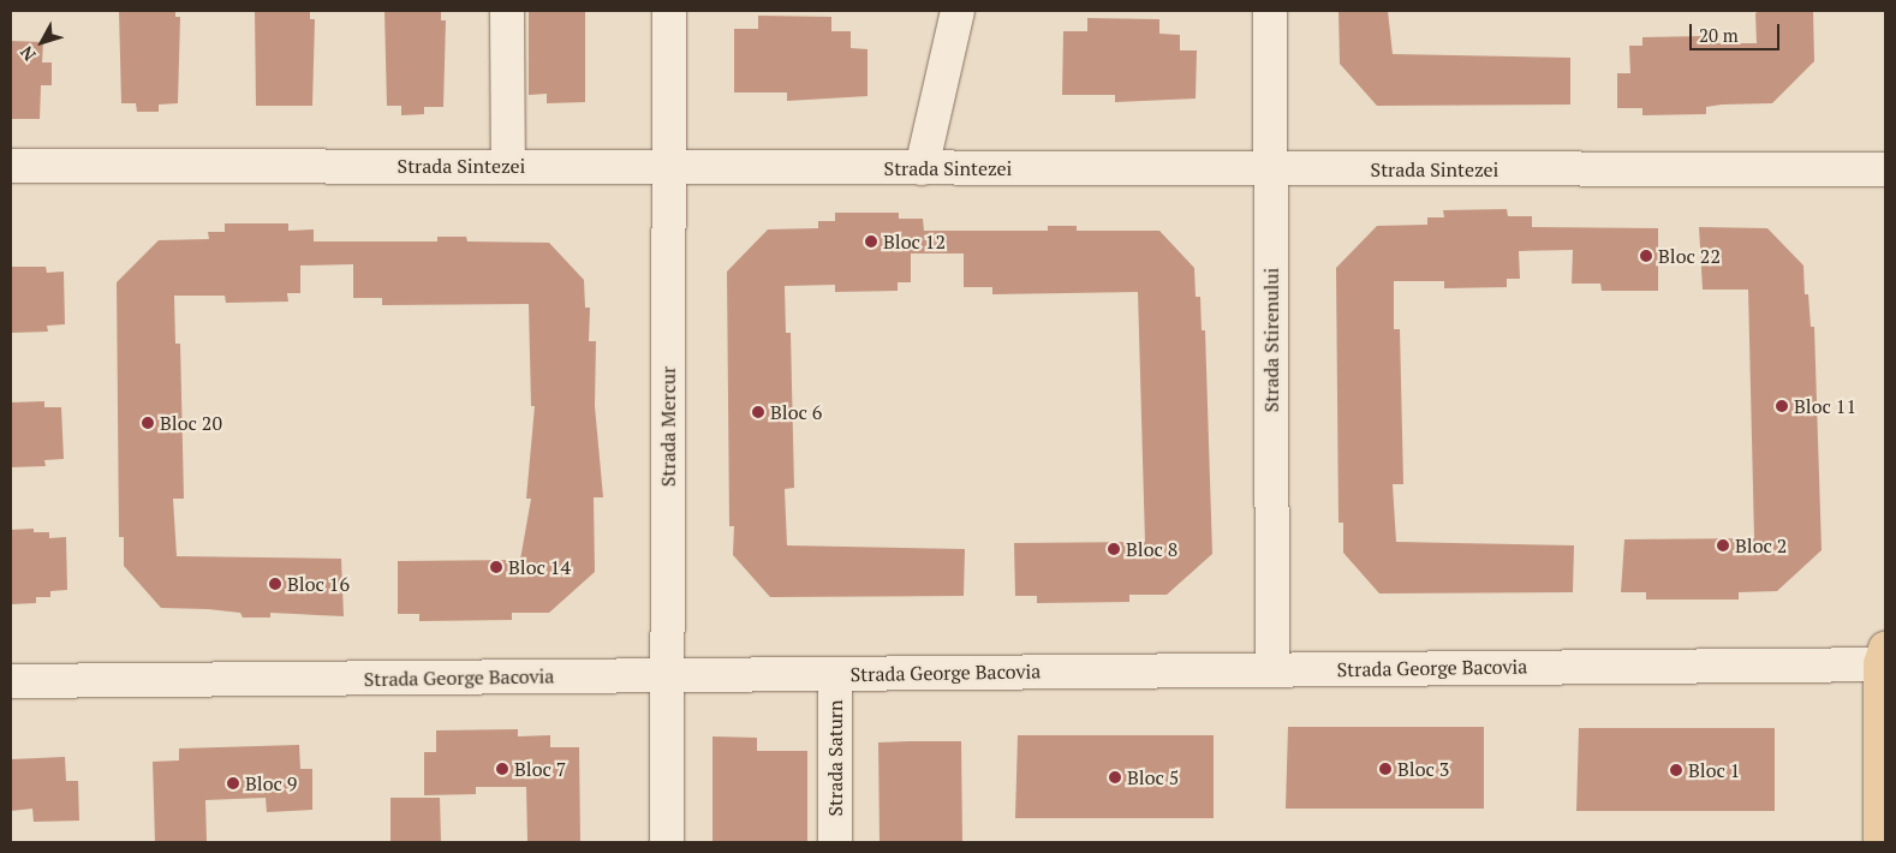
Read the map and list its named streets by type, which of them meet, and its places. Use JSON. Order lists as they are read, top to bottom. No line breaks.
{"streets":{"street":["Strada Sintezei","Strada Stirenului","Strada Mercur","Strada George Bacovia","Strada Saturn"]},"crossings":[["Strada Sintezei","Strada Stirenului"],["Strada Sintezei","Strada Mercur"],["Strada Stirenului","Strada George Bacovia"],["Strada Mercur","Strada George Bacovia"],["Strada George Bacovia","Strada Saturn"]],"places":["Bloc 12","Bloc 22","Bloc 11","Bloc 6","Bloc 20","Bloc 2","Bloc 8","Bloc 14","Bloc 16","Bloc 7","Bloc 3","Bloc 1","Bloc 5","Bloc 9"],"scale_bar":"20 m","north":"bottom left"}
